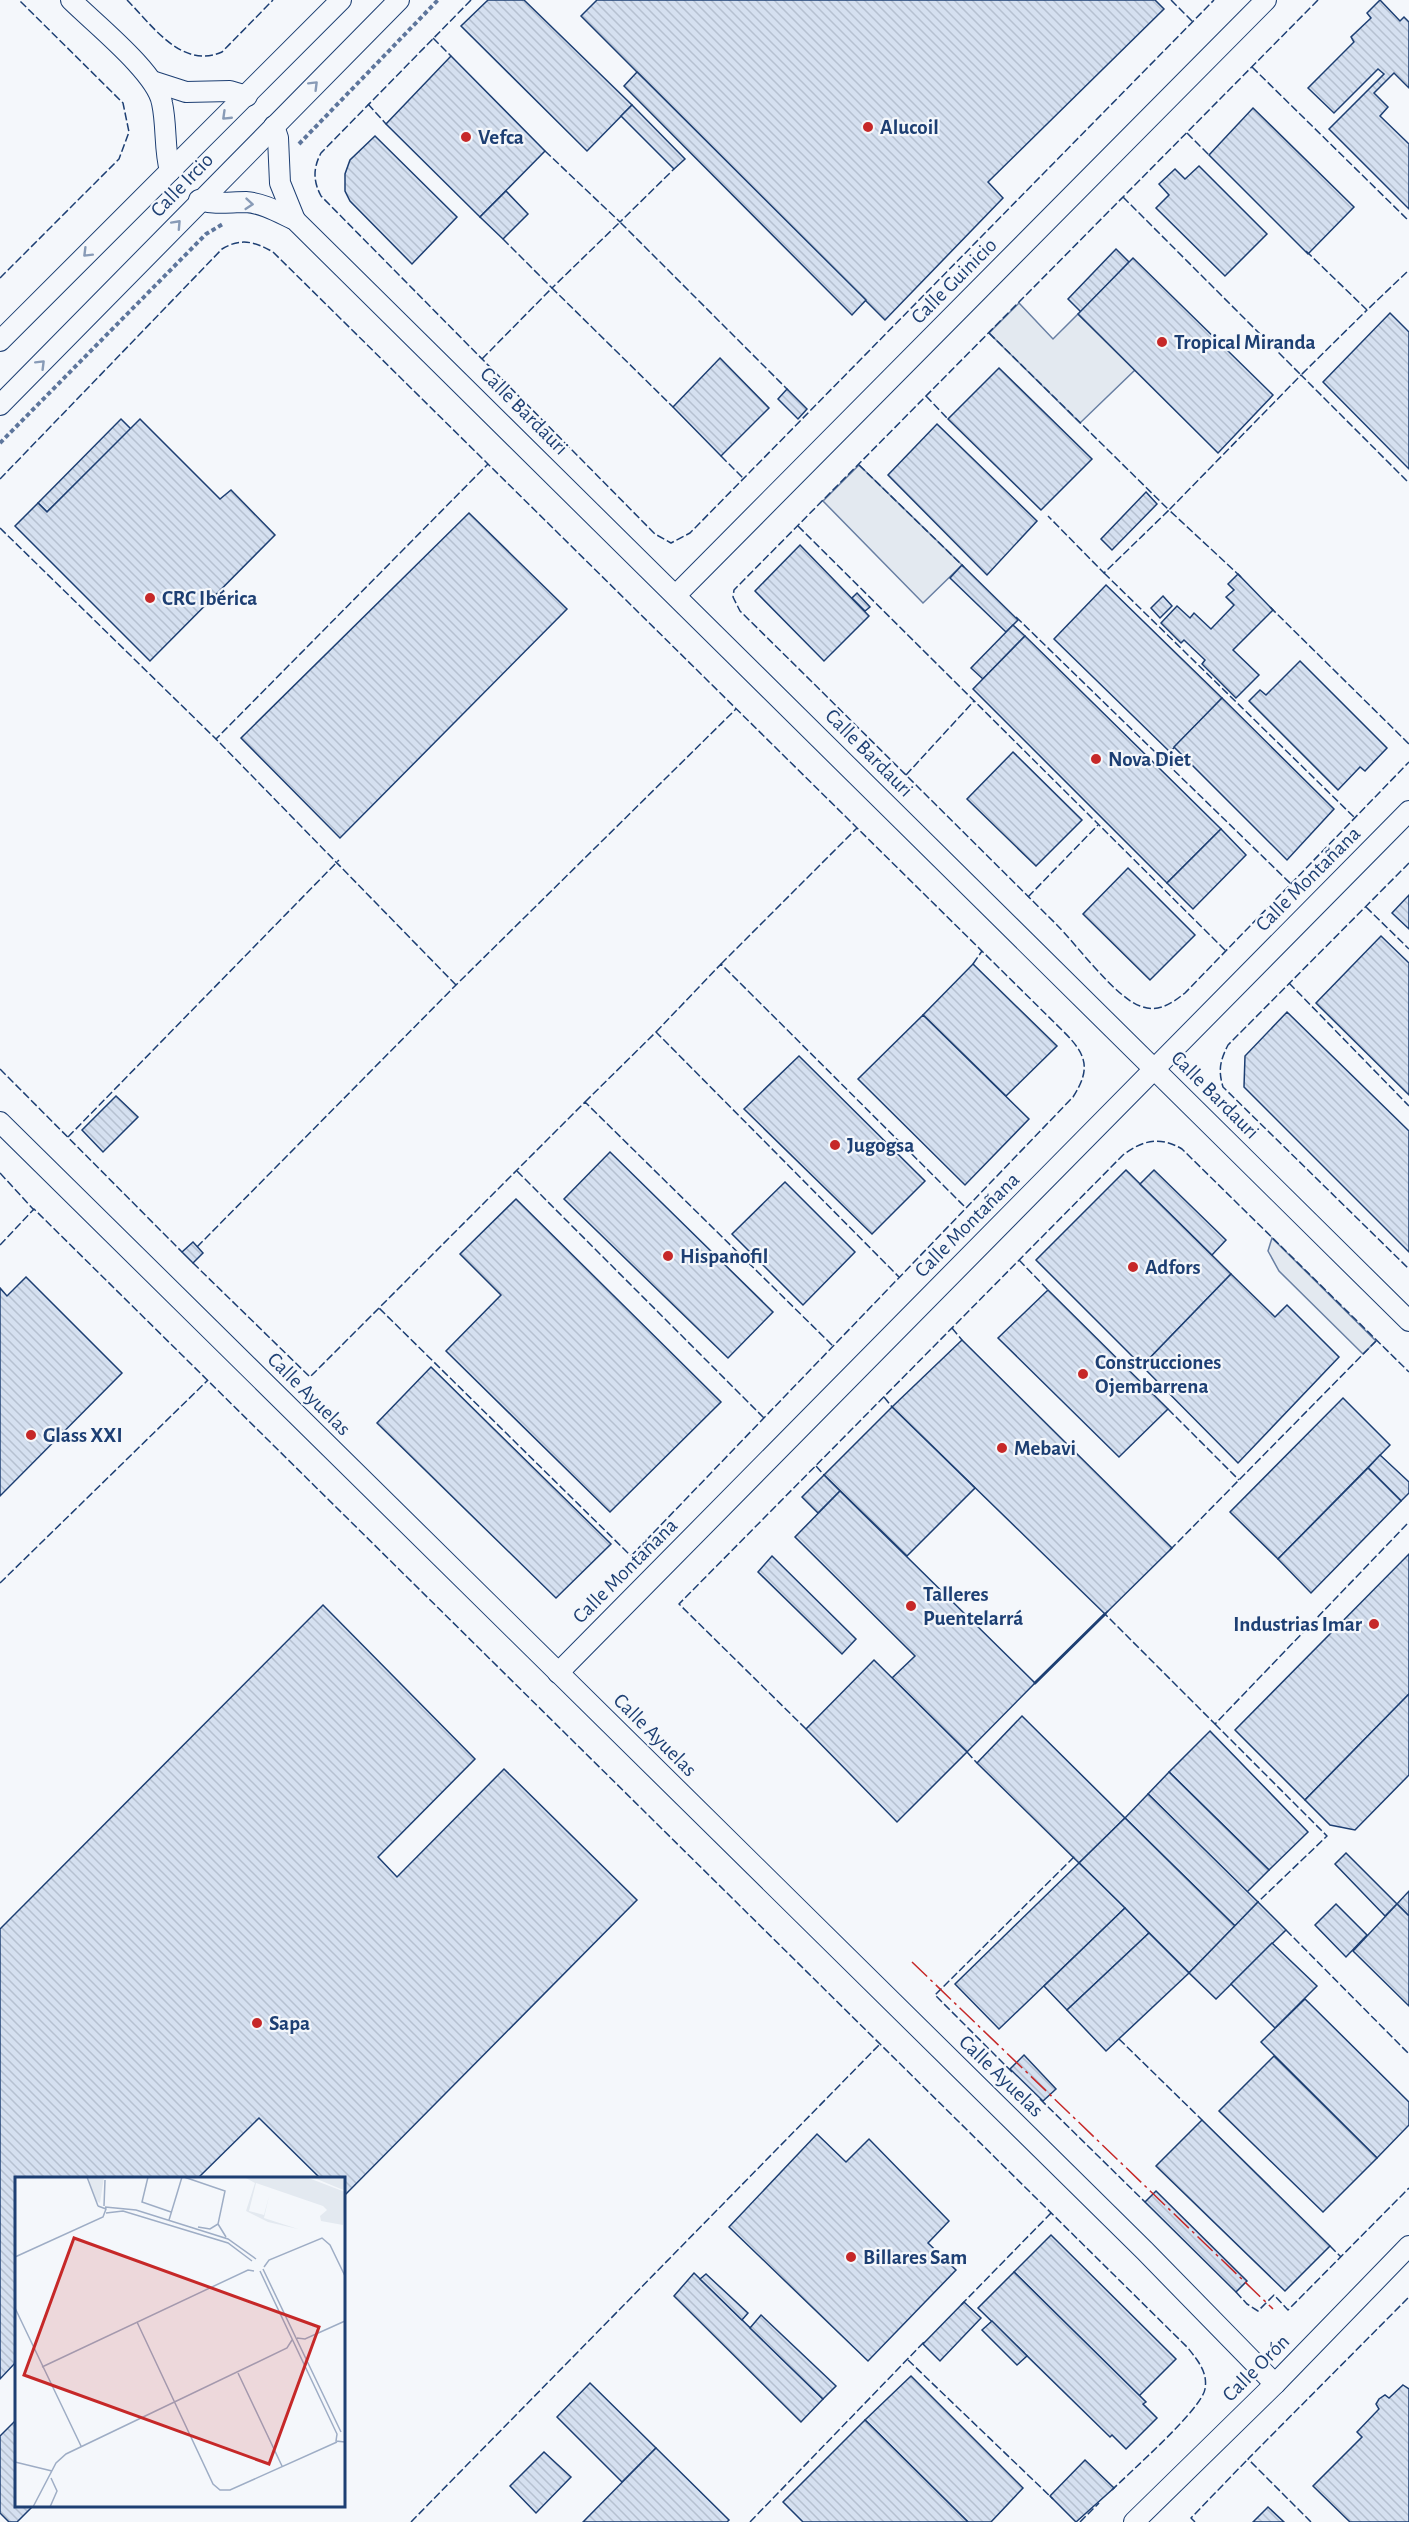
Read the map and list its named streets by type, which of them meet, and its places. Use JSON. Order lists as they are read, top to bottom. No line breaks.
{"streets":{"street":["Calle Ircio","Calle Guinicio","Calle Bardauri","Calle Montañana","Calle Ayuelas","Calle Orón"]},"crossings":[["Calle Ircio","Calle Bardauri"],["Calle Guinicio","Calle Bardauri"],["Calle Bardauri","Calle Montañana"],["Calle Montañana","Calle Ayuelas"],["Calle Ayuelas","Calle Orón"]],"places":["Alucoil","Vefca","Tropical Miranda","CRC Ibérica","Nova Diet","Jugogsa","Hispanofil","Adfors","Construcciones Ojembarrena","Glass XXI","Mebavi","Talleres Puentelarrá","Industrias Imar","Sapa","Billares Sam"]}
